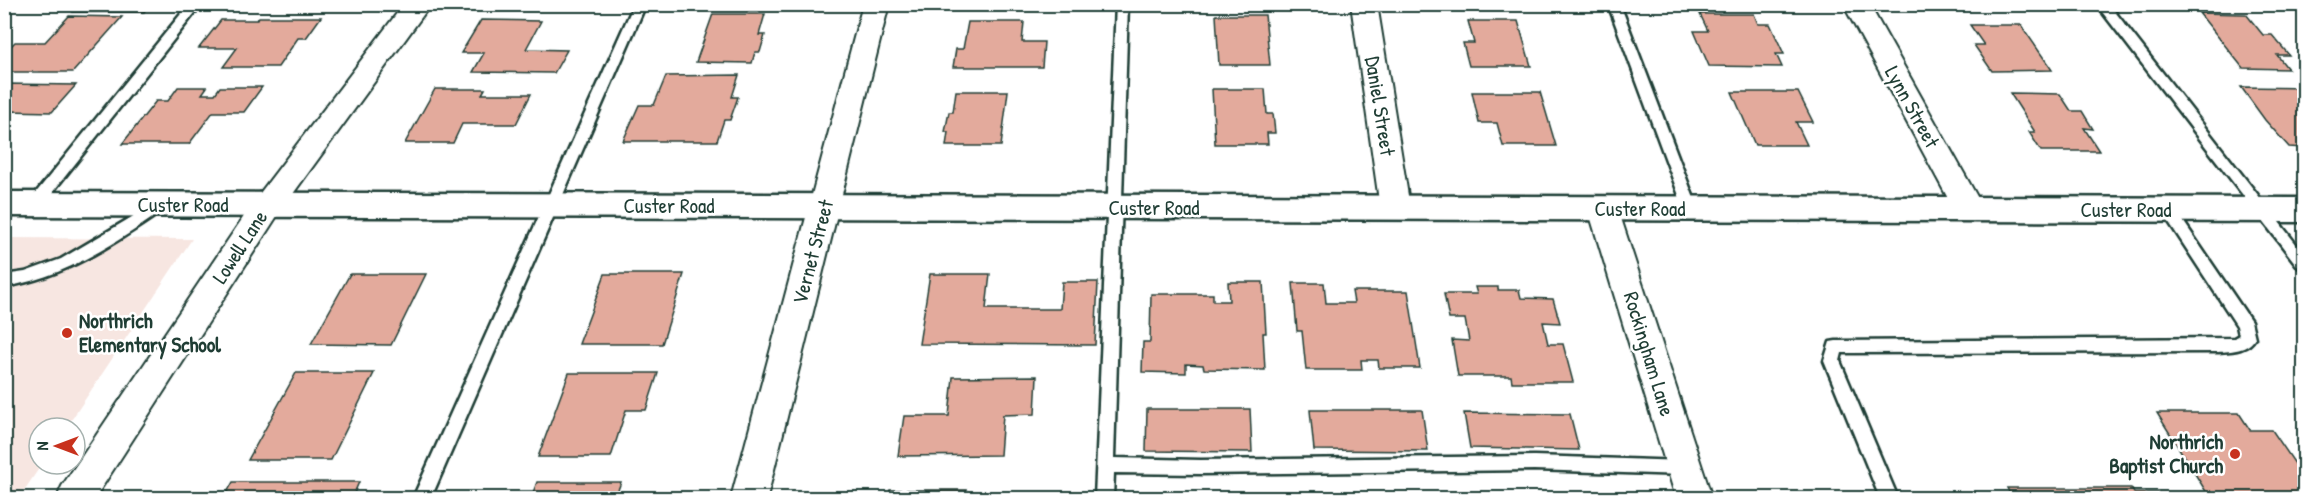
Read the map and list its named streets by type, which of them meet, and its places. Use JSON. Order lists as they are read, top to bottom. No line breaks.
{"streets":{"street":["Daniel Street","Lynn Street","Custer Road","Lowell Lane","Vernet Street","Rockingham Lane"]},"crossings":[["Daniel Street","Custer Road"],["Lynn Street","Custer Road"],["Custer Road","Lowell Lane"],["Custer Road","Vernet Street"],["Custer Road","Rockingham Lane"]],"places":["Northrich Elementary School","Northrich Baptist Church"],"north":"left"}
